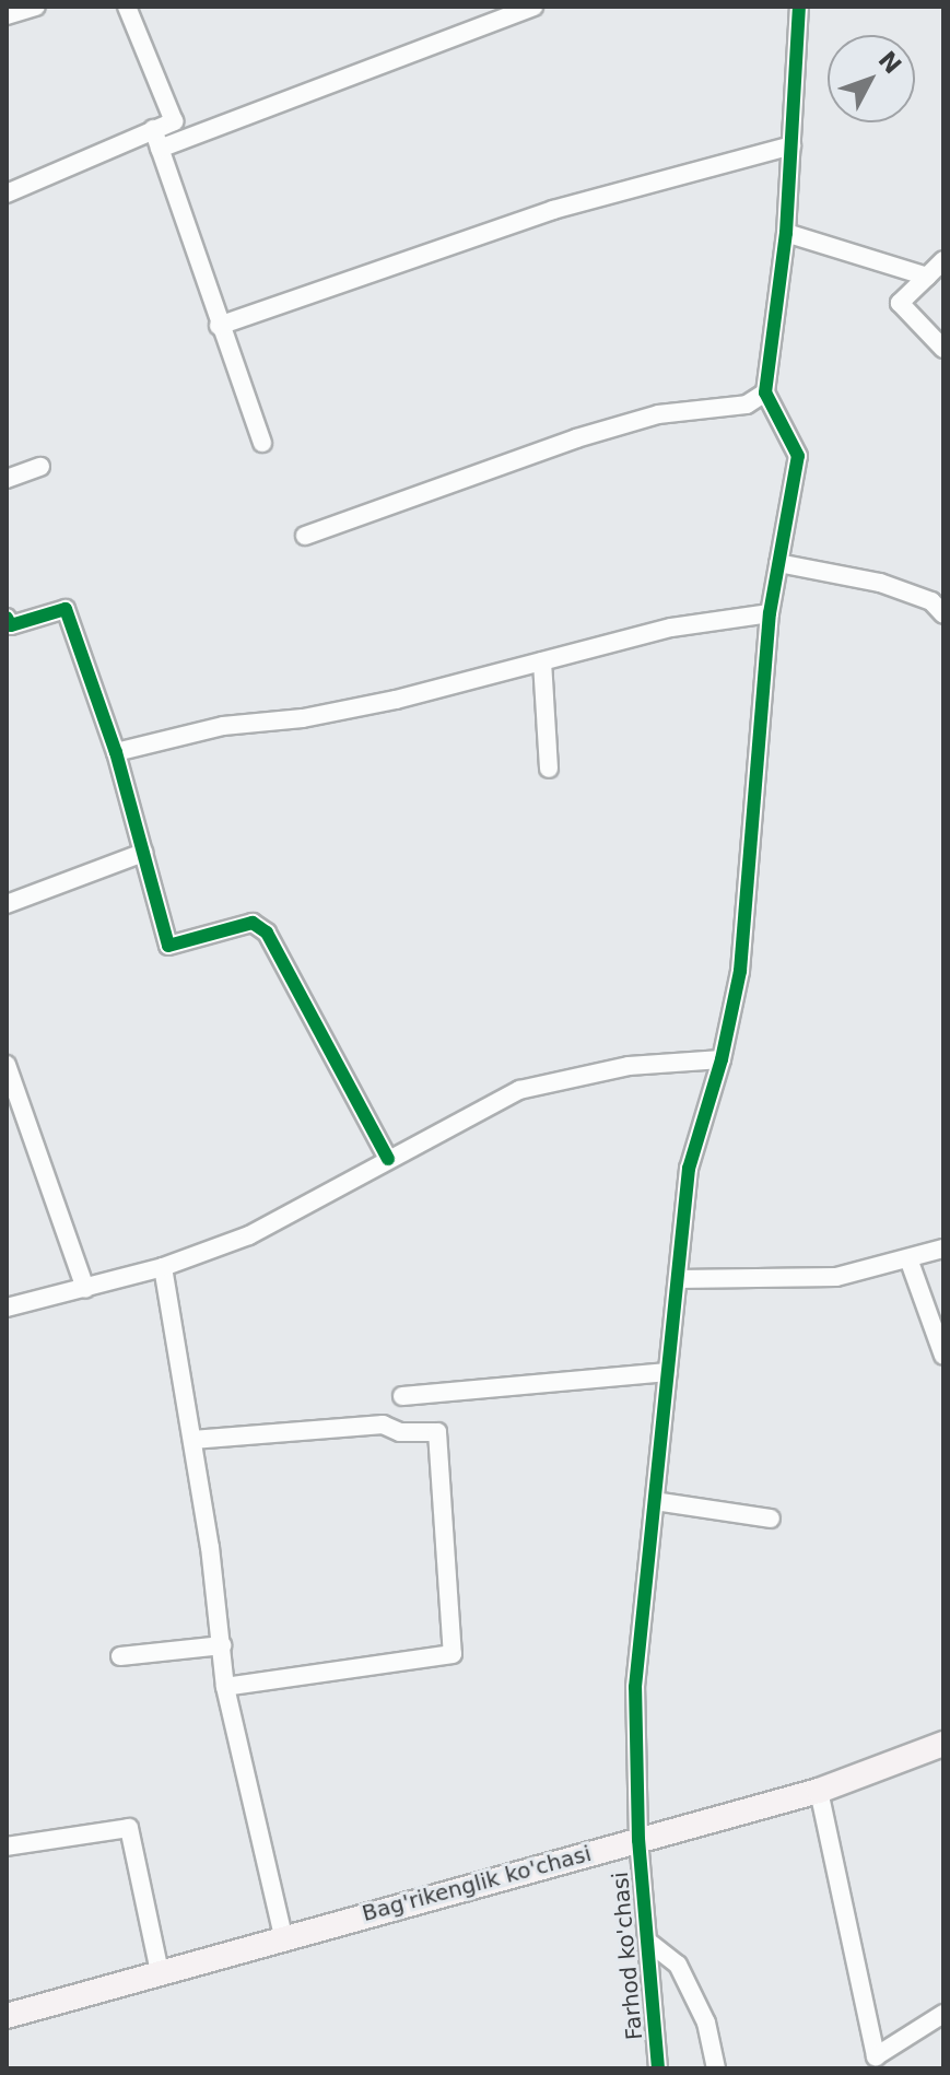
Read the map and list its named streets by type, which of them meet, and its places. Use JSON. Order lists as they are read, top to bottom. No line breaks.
{"streets":{"main road":["Bag'rikenglik ko'chasi"],"street":["Farhod ko'chasi"]},"crossings":[["Bag'rikenglik ko'chasi","Farhod ko'chasi"]],"north":"top right"}
